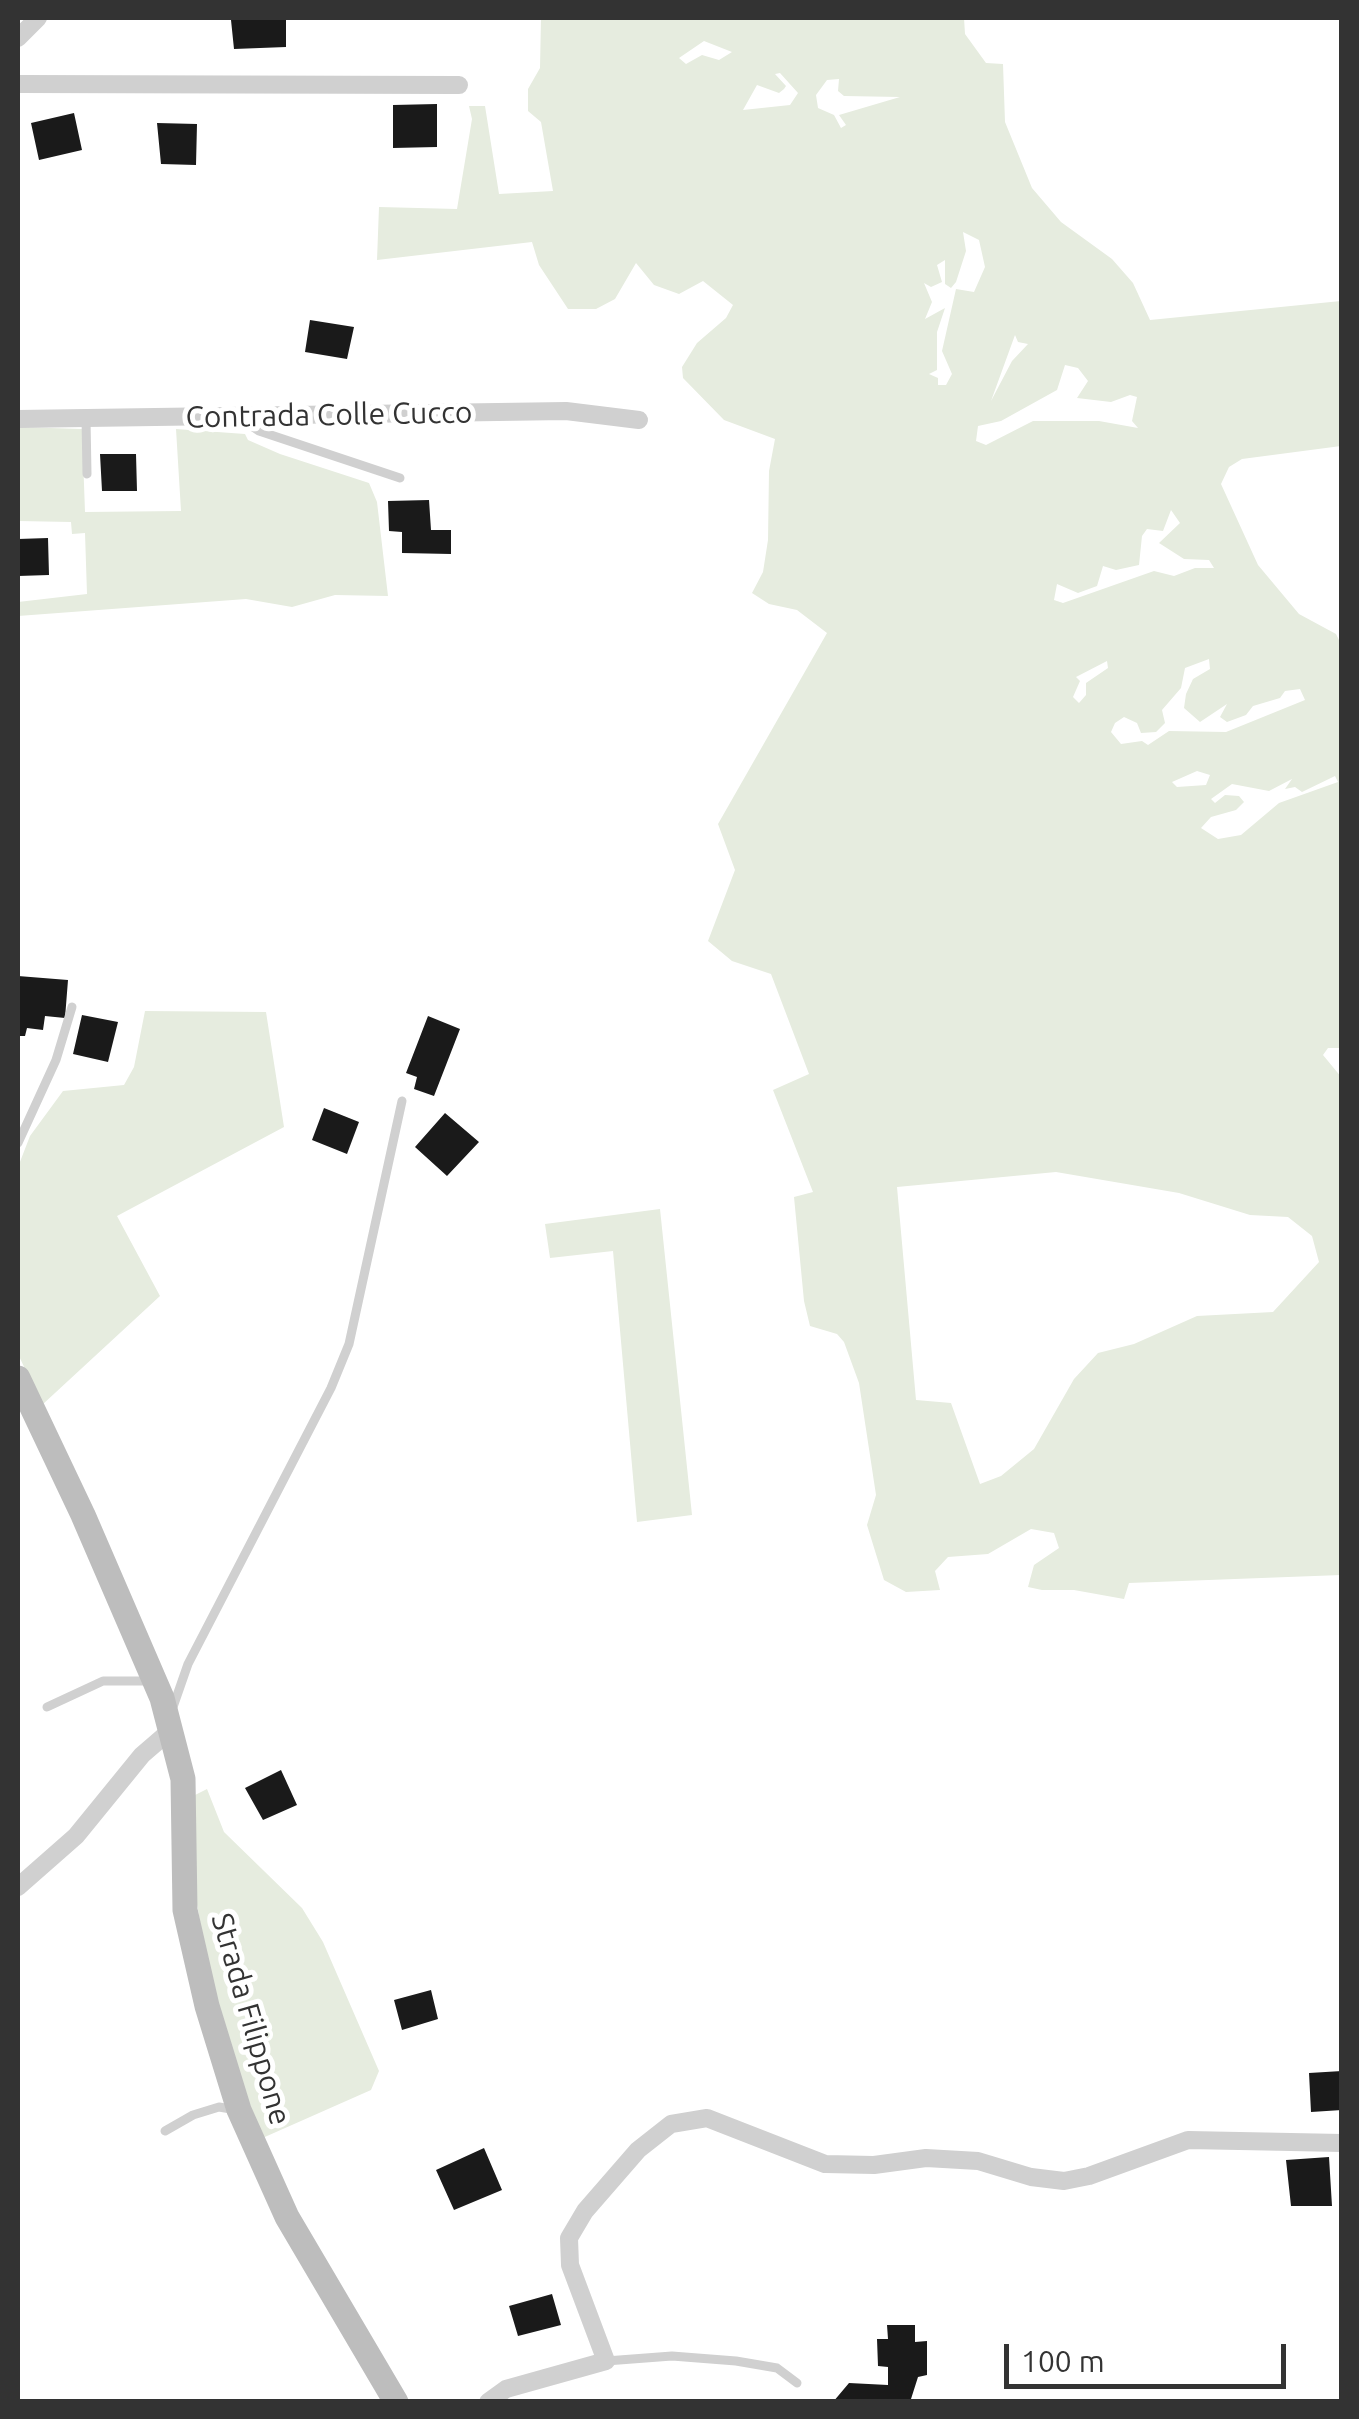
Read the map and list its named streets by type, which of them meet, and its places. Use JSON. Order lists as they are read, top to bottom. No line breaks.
{"streets":{"street":["Contrada Colle Cucco","Strada Filippone"]},"scale_bar":"100 m"}
